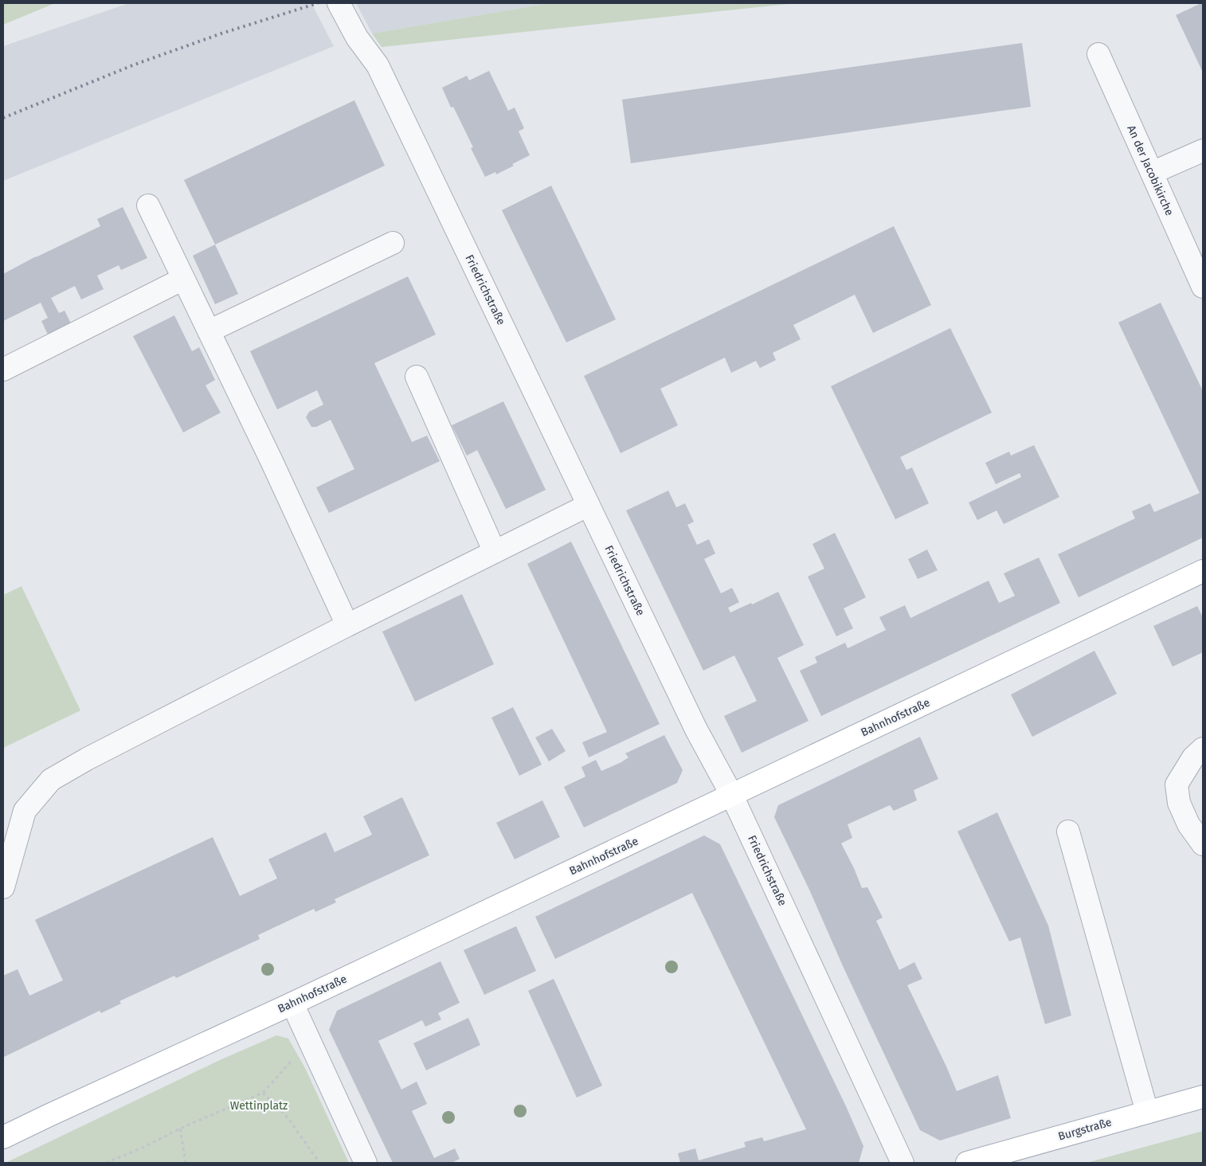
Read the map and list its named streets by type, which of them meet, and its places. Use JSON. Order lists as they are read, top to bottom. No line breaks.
{"streets":{"main road":["Bahnhofstraße","Burgstraße"],"street":["An der Jacobikirche","Friedrichstraße"]},"crossings":[["Friedrichstraße","Bahnhofstraße"]],"parks":["Wettinplatz"]}
